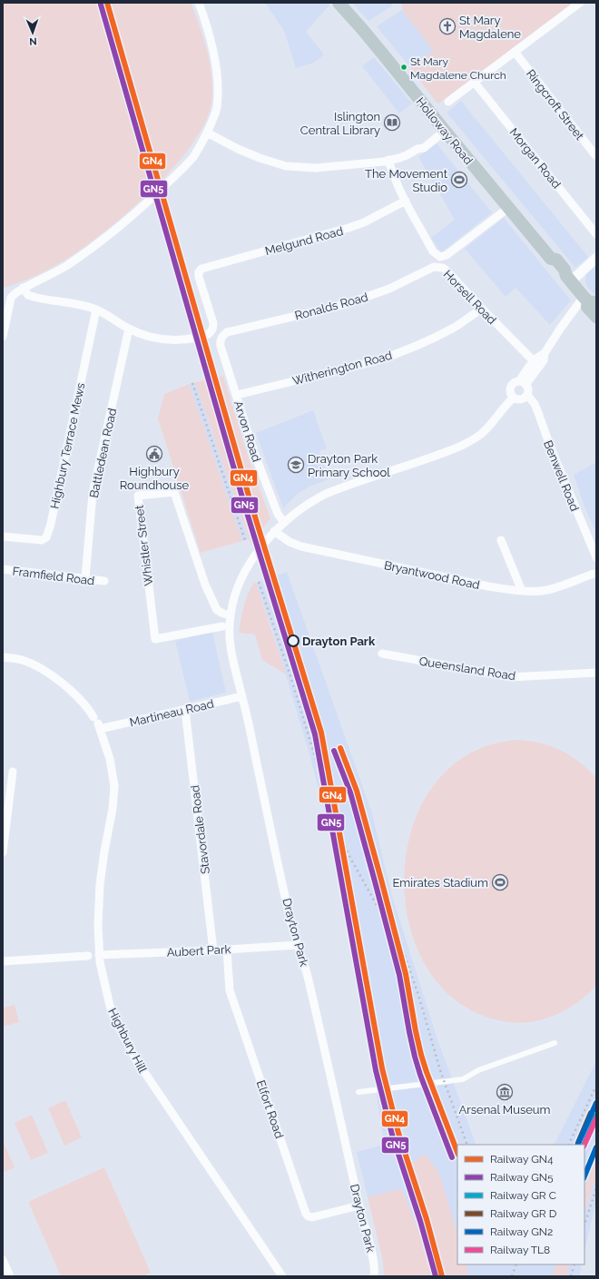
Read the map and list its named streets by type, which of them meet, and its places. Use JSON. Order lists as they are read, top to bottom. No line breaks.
{"streets":{"highway":["Holloway Road"],"street":["Ringcroft Street","Morgan Road","Melgund Road","Horsell Road","Ronalds Road","Witherington Road","Arvon Road","Highbury Terrace Mews","Battledean Road","Benwell Road","Whistler Street","Bryantwood Road","Framfield Road","Queensland Road","Martineau Road","Stavordale Road","Drayton Park","Aubert Park","Highbury Hill","Elfort Road"]},"crossings":[["Melgund Road","Horsell Road"],["Melgund Road","Battledean Road"],["Horsell Road","Ronalds Road"],["Horsell Road","Witherington Road"],["Ronalds Road","Arvon Road"],["Witherington Road","Arvon Road"],["Arvon Road","Drayton Park"],["Battledean Road","Framfield Road"],["Benwell Road","Drayton Park"],["Whistler Street","Drayton Park"],["Bryantwood Road","Drayton Park"],["Martineau Road","Stavordale Road"],["Martineau Road","Drayton Park"],["Martineau Road","Highbury Hill"],["Stavordale Road","Aubert Park"],["Drayton Park","Aubert Park"],["Drayton Park","Elfort Road"],["Aubert Park","Highbury Hill"],["Aubert Park","Elfort Road"]],"places":{"church":["St Mary Magdalene"],"other":["St Mary Magdalene Church","Drayton Park"],"library":["Islington Central Library"],"sports":["The Movement Studio","Emirates Stadium"],"public building":["Highbury Roundhouse"],"school or university":["Drayton Park Primary School"],"museum":["Arsenal Museum"]},"lines":["rail line GN4","rail line GN5","rail line GN2","rail line TL8"],"legend":["Railway GN4","Railway GN5","Railway GR C","Railway GR D","Railway GN2","Railway TL8"],"north":"bottom"}
